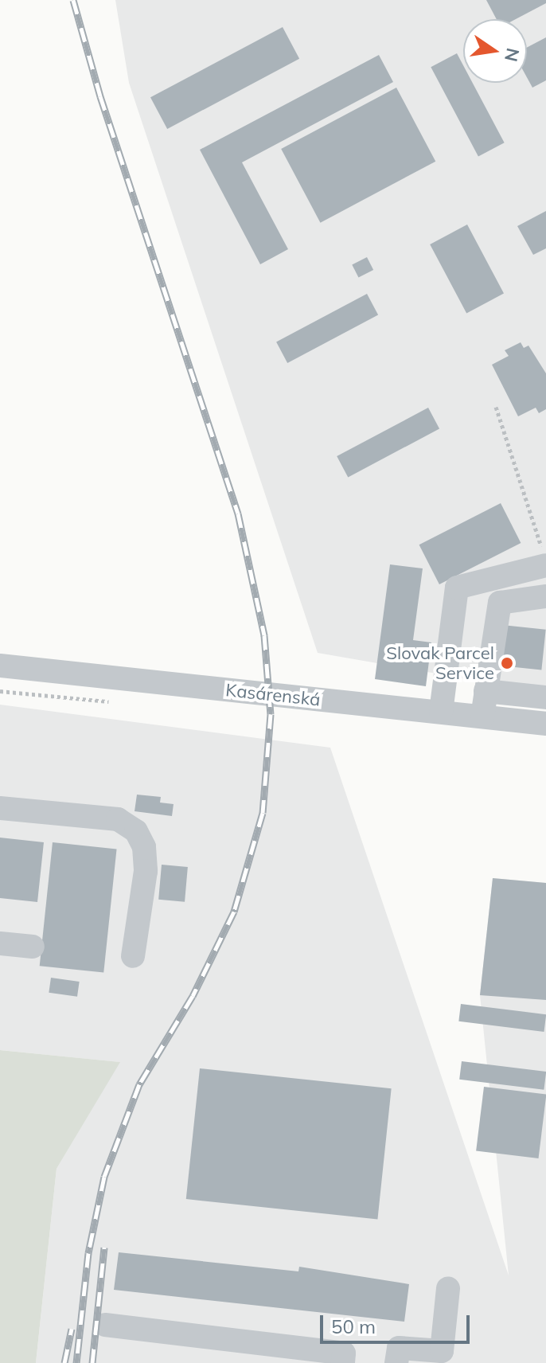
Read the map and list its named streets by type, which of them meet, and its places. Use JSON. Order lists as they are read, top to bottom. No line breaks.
{"streets":{"street":["Kasárenská"]},"places":["Slovak Parcel Service"],"scale_bar":"50 m","north":"right"}
